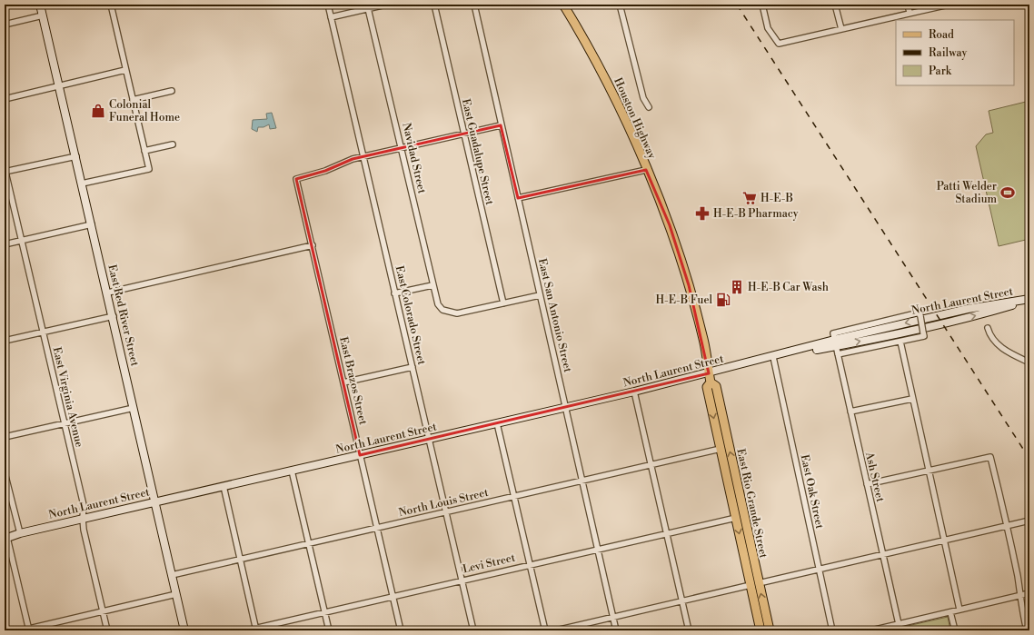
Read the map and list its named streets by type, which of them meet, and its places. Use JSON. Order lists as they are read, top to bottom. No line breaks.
{"streets":{"main road":["Houston Highway","North Laurent Street","East Red River Street","East Rio Grande Street"],"street":["East Guadalupe Street","Navidad Street","East Colorado Street","East San Antonio Street","East Brazos Street","East Virginia Avenue","Ash Street","East Oak Street","North Louis Street","Levi Street"]},"crossings":[["Houston Highway","East Rio Grande Street"],["East Guadalupe Street","Navidad Street"],["North Laurent Street","East Red River Street"],["North Laurent Street","East Colorado Street"],["North Laurent Street","East San Antonio Street"],["North Laurent Street","East Brazos Street"],["North Laurent Street","East Virginia Avenue"],["North Laurent Street","Ash Street"],["North Laurent Street","East Oak Street"],["North Laurent Street","East Rio Grande Street"],["East Red River Street","North Louis Street"],["East Colorado Street","East Brazos Street"],["East Colorado Street","North Louis Street"],["East Colorado Street","Levi Street"],["East San Antonio Street","North Louis Street"],["East San Antonio Street","Levi Street"],["East Brazos Street","North Louis Street"],["East Brazos Street","Levi Street"],["North Louis Street","East Rio Grande Street"],["East Rio Grande Street","Levi Street"]],"places":{"shop":["Colonial Funeral Home"],"sports":["Patti Welder Stadium"],"supermarket":["H-E-B"],"pharmacy":["H-E-B Pharmacy"],"building":["H-E-B Car Wash"],"fuel station":["H-E-B Fuel"]},"legend":["Road","Railway","Park"]}
